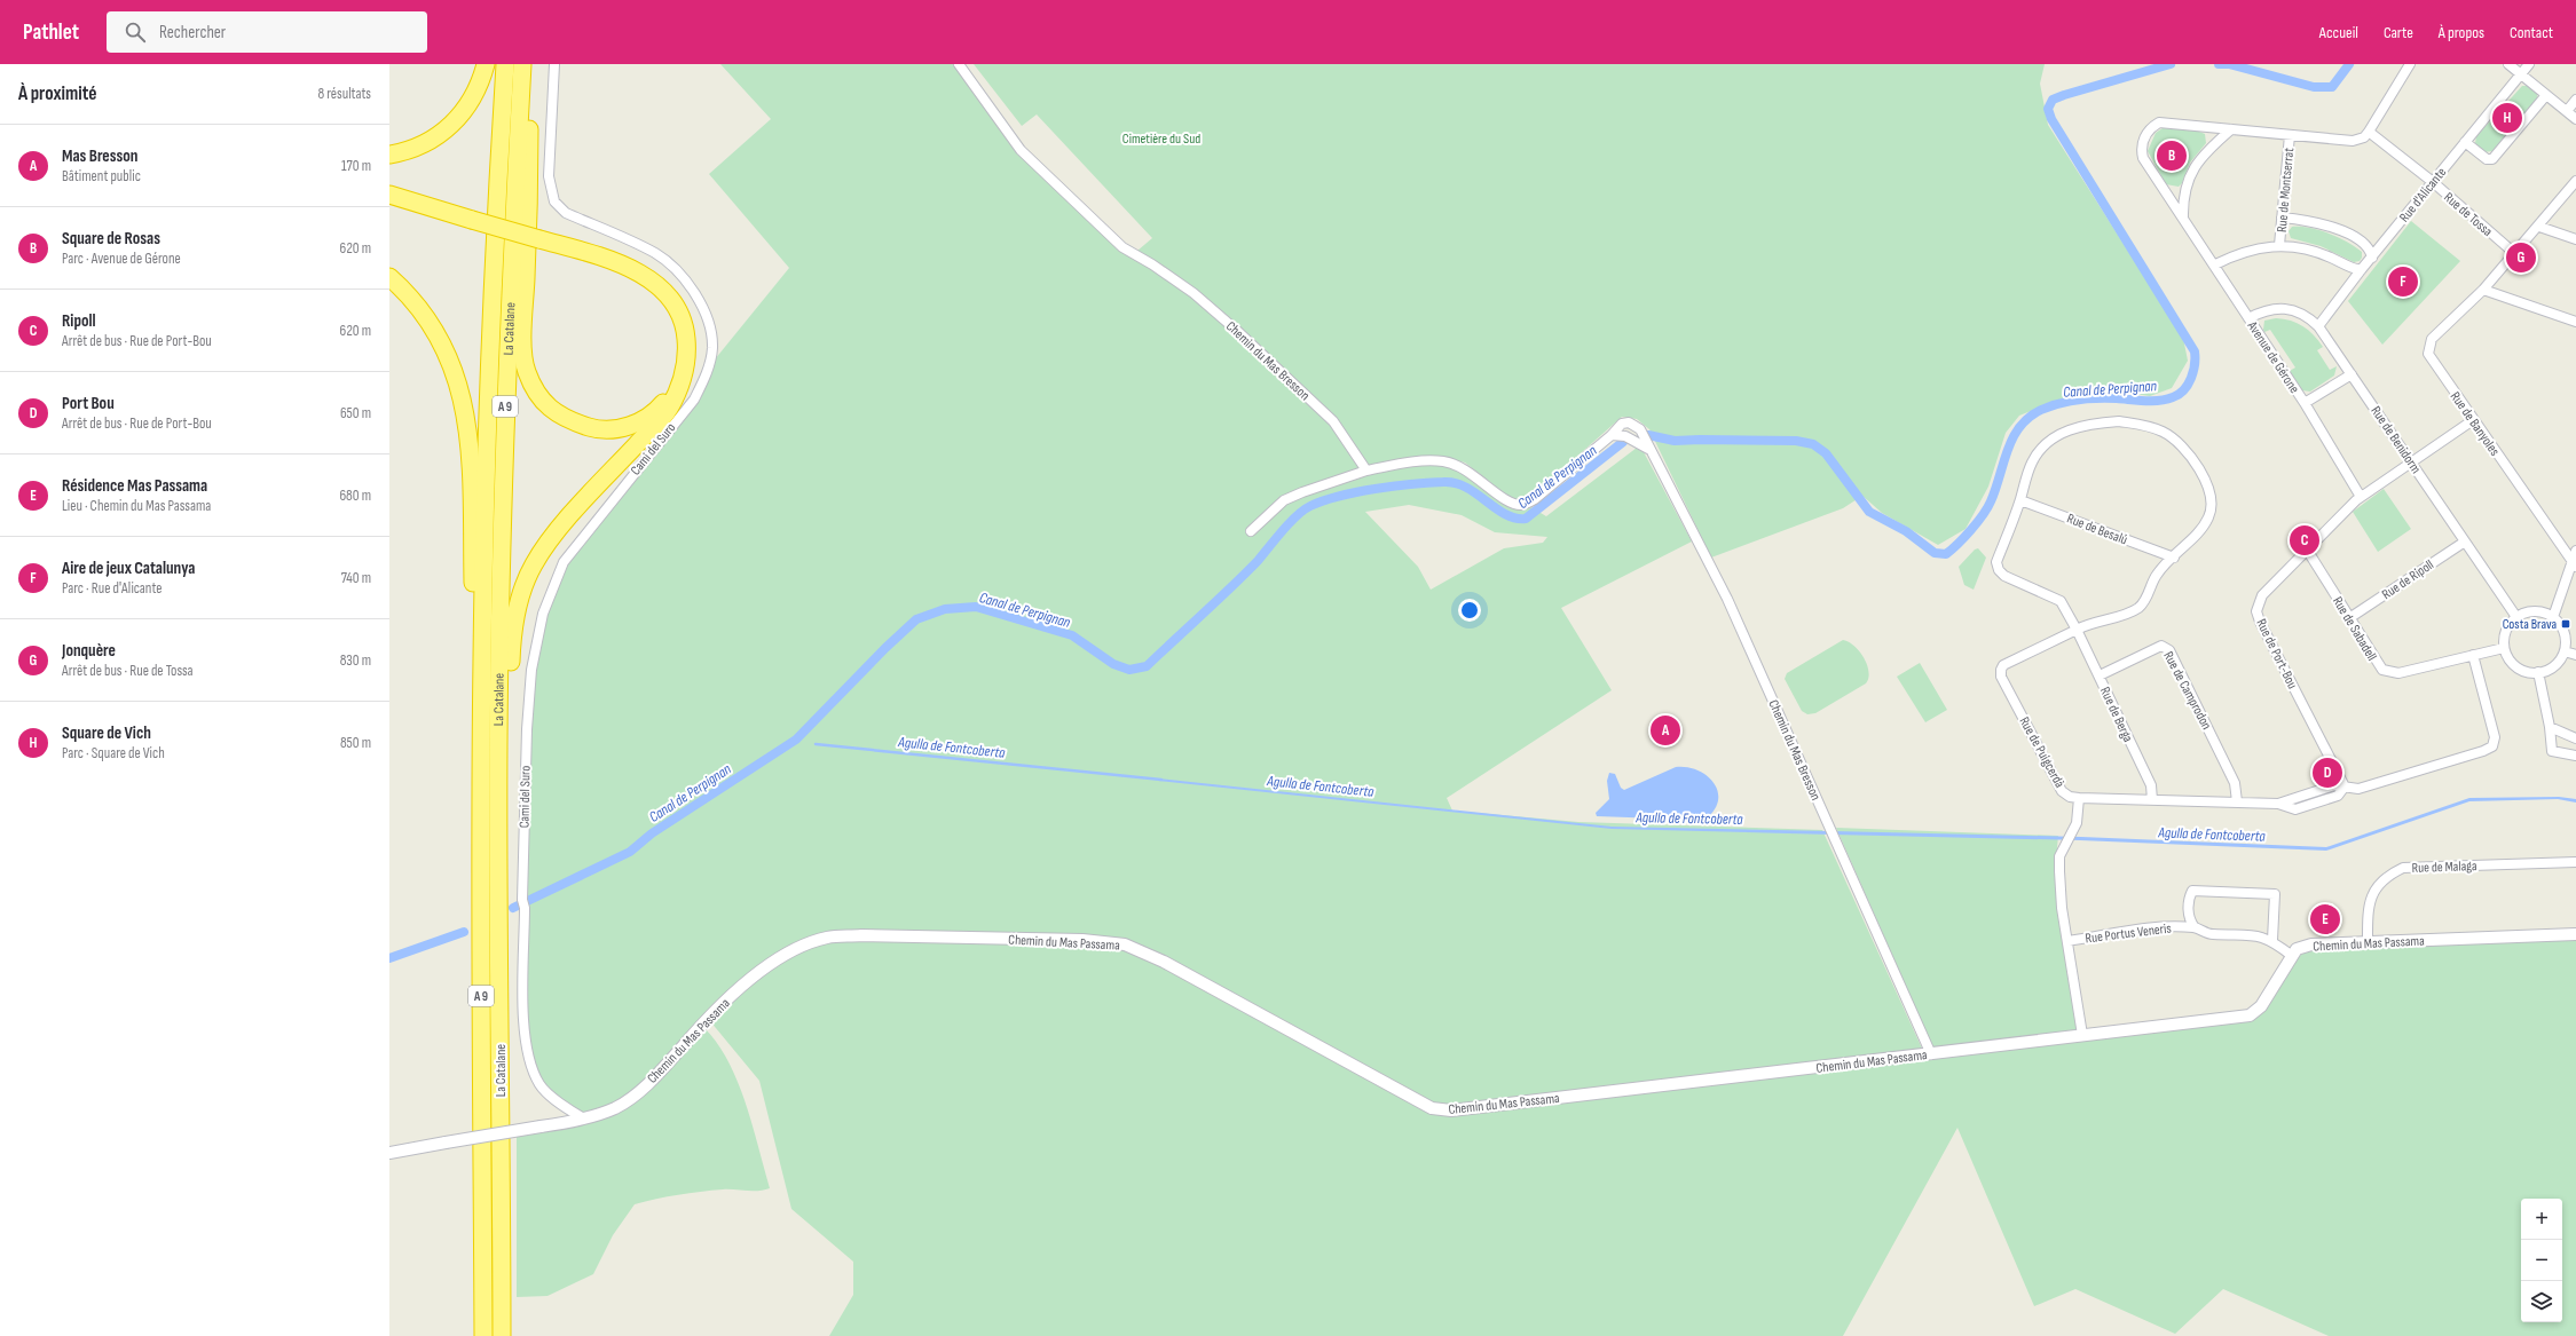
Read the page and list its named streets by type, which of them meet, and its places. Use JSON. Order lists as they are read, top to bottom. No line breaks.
{"streets":{"highway":["La Catalane","A 9"],"street":["Rue de Montserrat","Rue d'Alicante","Rue de Tossa","Avenue de Gérone","Chemin du Mas Bresson","Rue de Banyoles","Rue de Benidorm","Cami del Suro","Rue de Besalú","Rue de Ripoll","Rue de Sabadell","Rue de Port-Bou","Rue de Camprodon","Rue de Berga","Rue de Puigcerdà","Rue de Malaga","Rue Portus Veneris","Chemin du Mas Passama"]},"crossings":[["Rue de Montserrat","Avenue de Gérone"],["Rue d'Alicante","Rue de Tossa"],["Rue d'Alicante","Rue de Benidorm"],["Rue de Tossa","Avenue de Gérone"],["Rue de Tossa","Rue de Banyoles"],["Avenue de Gérone","Rue de Benidorm"],["Avenue de Gérone","Rue de Port-Bou"],["Chemin du Mas Bresson","Chemin du Mas Passama"],["Rue de Banyoles","Rue de Port-Bou"],["Rue de Benidorm","Rue de Ripoll"],["Rue de Benidorm","Rue de Sabadell"],["Rue de Benidorm","Rue de Port-Bou"],["Cami del Suro","Chemin du Mas Passama"],["Rue de Besalú","Rue de Berga"],["Rue de Ripoll","Rue de Sabadell"],["Rue de Sabadell","Rue de Port-Bou"],["Rue de Port-Bou","Rue de Puigcerdà"],["Rue de Camprodon","Rue de Berga"],["Rue de Camprodon","Rue de Puigcerdà"],["Rue de Berga","Rue de Puigcerdà"],["Rue de Malaga","Chemin du Mas Passama"],["Rue Portus Veneris","Chemin du Mas Passama"]],"water":["Canal de Perpignan","Agulla de Fontcoberta"],"parks":["Cimetière du Sud"],"places":{"transit":["Costa Brava"]},"page":{"header":"Pathlet","search":"Rechercher","nav":["Accueil","Carte","À propos","Contact"],"heading":["À proximité","8 résultats"],"pins":["H","B","G","F","C","A","D","E"],"list":[{"mark":"A","name":"Mas Bresson","note":"Bâtiment public","value":"170 m"},{"mark":"B","name":"Square de Rosas","note":"Parc · Avenue de Gérone","value":"620 m"},{"mark":"C","name":"Ripoll","note":"Arrêt de bus · Rue de Port-Bou","value":"620 m"},{"mark":"D","name":"Port Bou","note":"Arrêt de bus · Rue de Port-Bou","value":"650 m"},{"mark":"E","name":"Résidence Mas Passama","note":"Lieu · Chemin du Mas Passama","value":"680 m"},{"mark":"F","name":"Aire de jeux Catalunya","note":"Parc · Rue d'Alicante","value":"740 m"},{"mark":"G","name":"Jonquère","note":"Arrêt de bus · Rue de Tossa","value":"830 m"},{"mark":"H","name":"Square de Vich","note":"Parc · Square de Vich","value":"850 m"}],"map_buttons":["+","−"]}}
